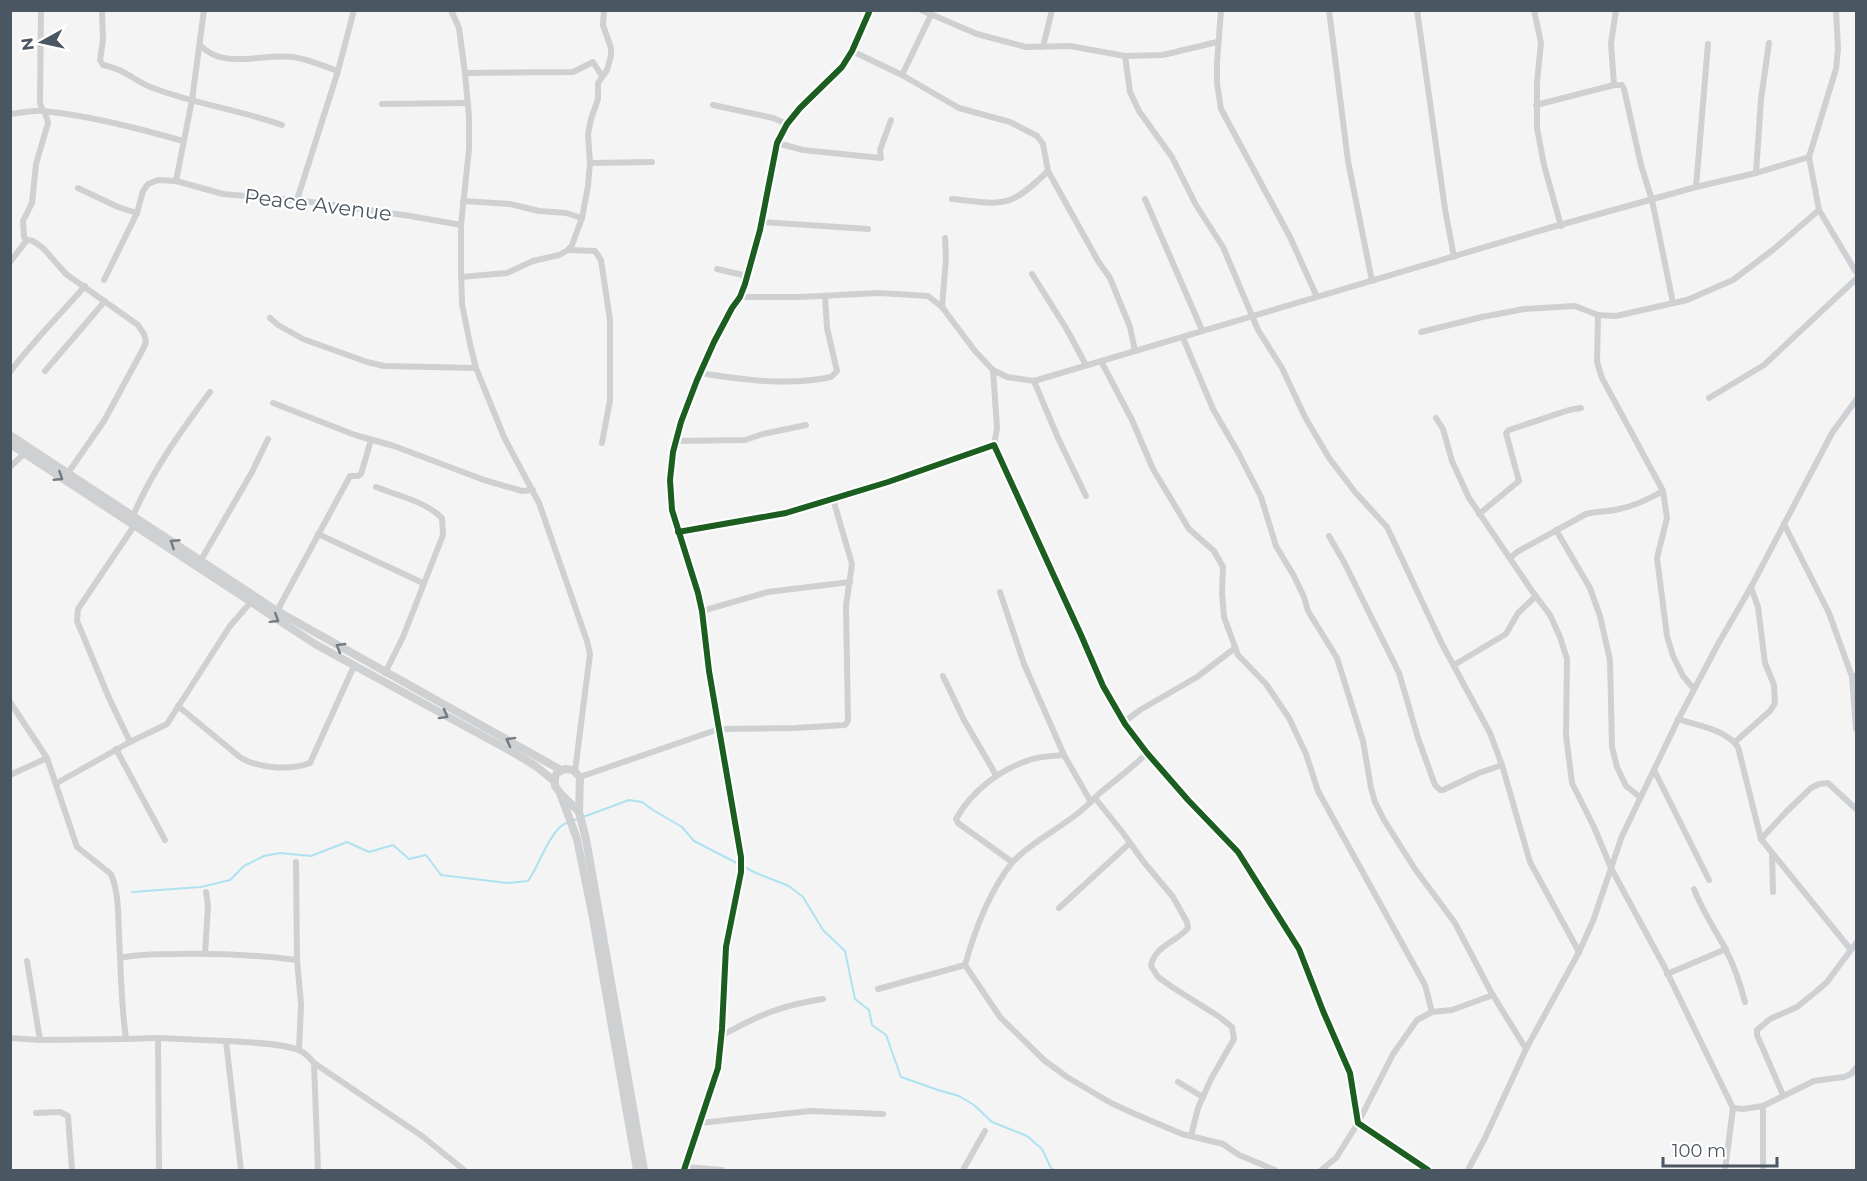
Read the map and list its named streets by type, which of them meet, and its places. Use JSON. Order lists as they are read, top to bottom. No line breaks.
{"streets":{"street":["Peace Avenue"]},"scale_bar":"100 m","north":"left"}
